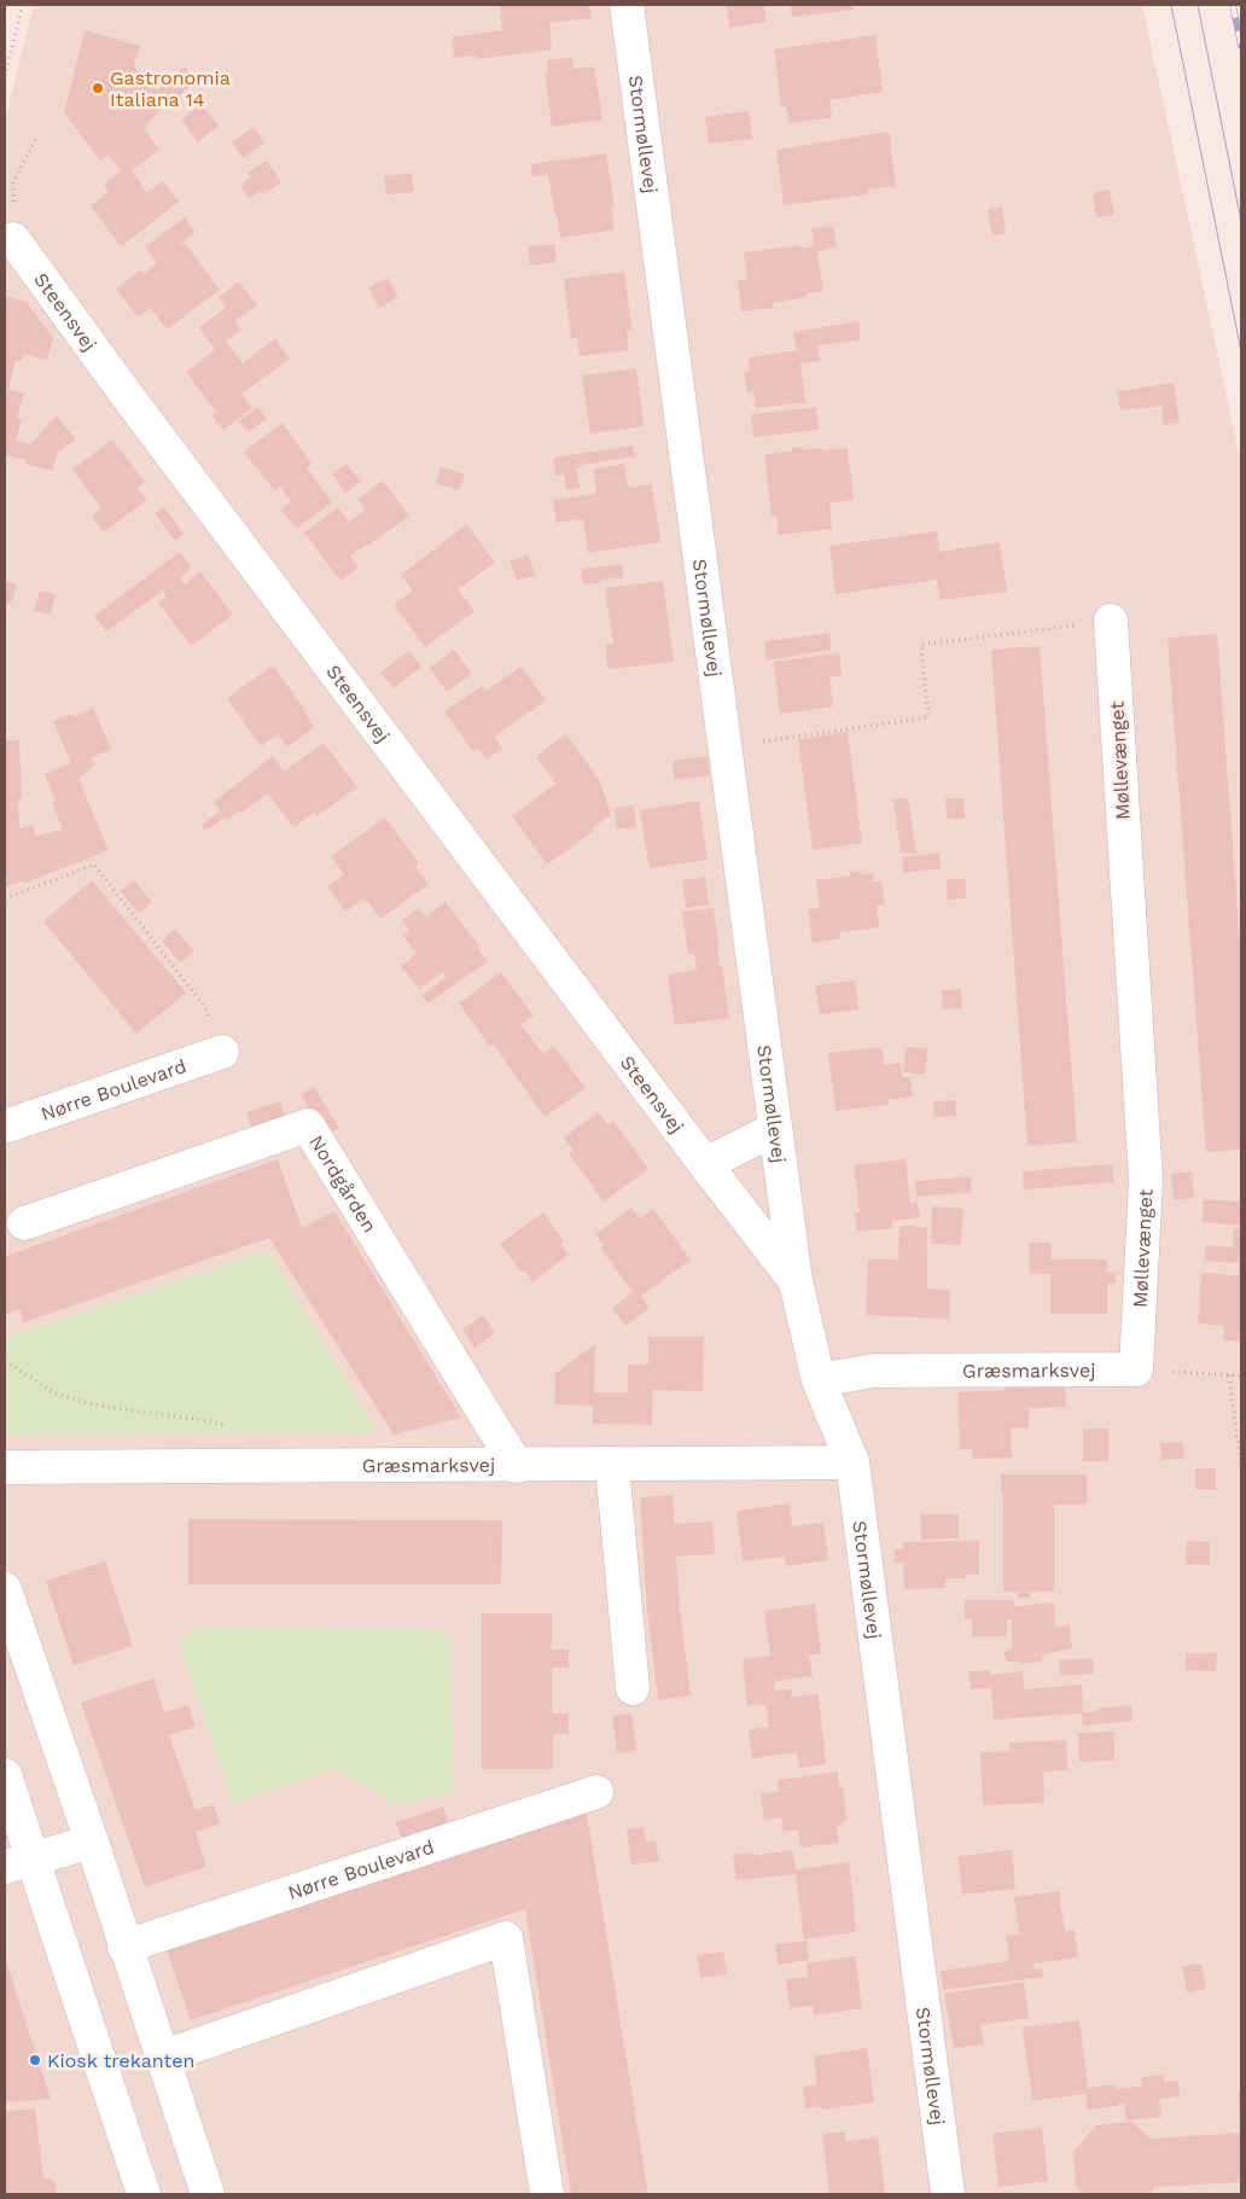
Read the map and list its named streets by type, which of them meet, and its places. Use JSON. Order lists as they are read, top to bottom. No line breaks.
{"streets":{"street":["Stormøllevej","Steensvej","Møllevænget","Nørre Boulevard","Nordgården","Græsmarksvej"]},"crossings":[["Stormøllevej","Steensvej"],["Stormøllevej","Græsmarksvej"],["Møllevænget","Græsmarksvej"],["Nordgården","Græsmarksvej"]],"places":["Gastronomia Italiana 14","Kiosk trekanten"]}
